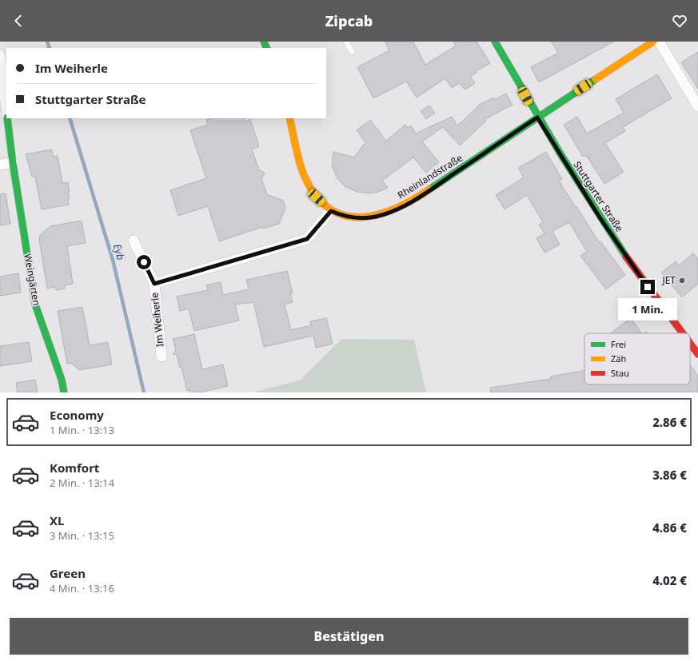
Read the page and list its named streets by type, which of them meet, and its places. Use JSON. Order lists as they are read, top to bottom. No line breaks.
{"streets":{"main road":["Rheinlandstraße","Stuttgarter Straße","Weingärten"],"street":["Im Weiherle"]},"crossings":[["Rheinlandstraße","Stuttgarter Straße"],["Rheinlandstraße","Im Weiherle"]],"water":["Eyb"],"places":["JET"],"legend":["Frei","Zäh","Stau"],"page":{"header":"Zipcab","banner":["Im Weiherle","Stuttgarter Straße"],"bubble":"1 Min.","list":[{"name":"Economy","note":"1 Min. · 13:13","value":"2.86 €"},{"name":"Komfort","note":"2 Min. · 13:14","value":"3.86 €"},{"name":"XL","note":"3 Min. · 13:15","value":"4.86 €"},{"name":"Green","note":"4 Min. · 13:16","value":"4.02 €"}],"buttons":"Bestätigen"}}
